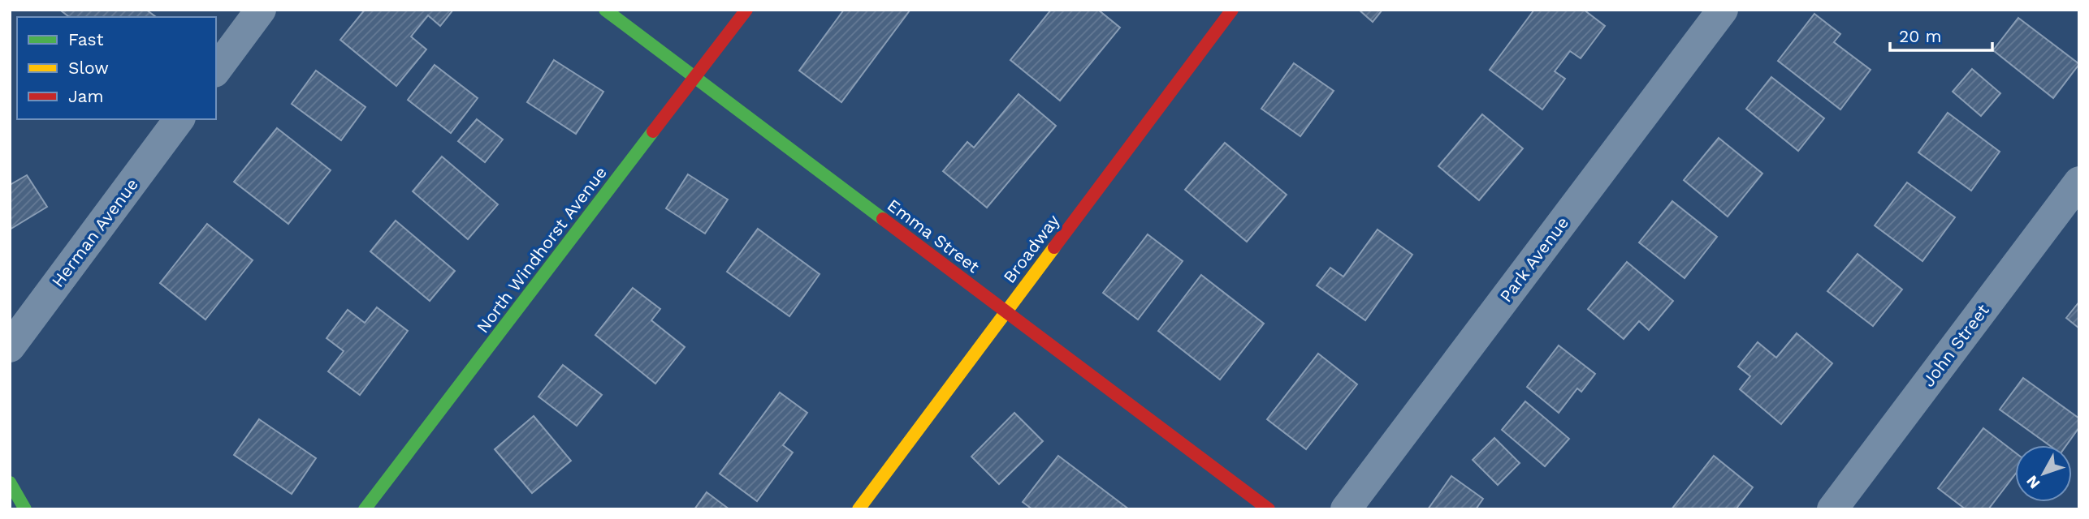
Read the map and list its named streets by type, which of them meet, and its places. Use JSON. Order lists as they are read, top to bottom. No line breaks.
{"streets":{"street":["Herman Avenue","Emma Street","Broadway","North Windhorst Avenue","Park Avenue","John Street"]},"crossings":[["Emma Street","Broadway"],["Emma Street","North Windhorst Avenue"]],"legend":["Fast","Slow","Jam"],"scale_bar":"20 m","north":"bottom left"}
